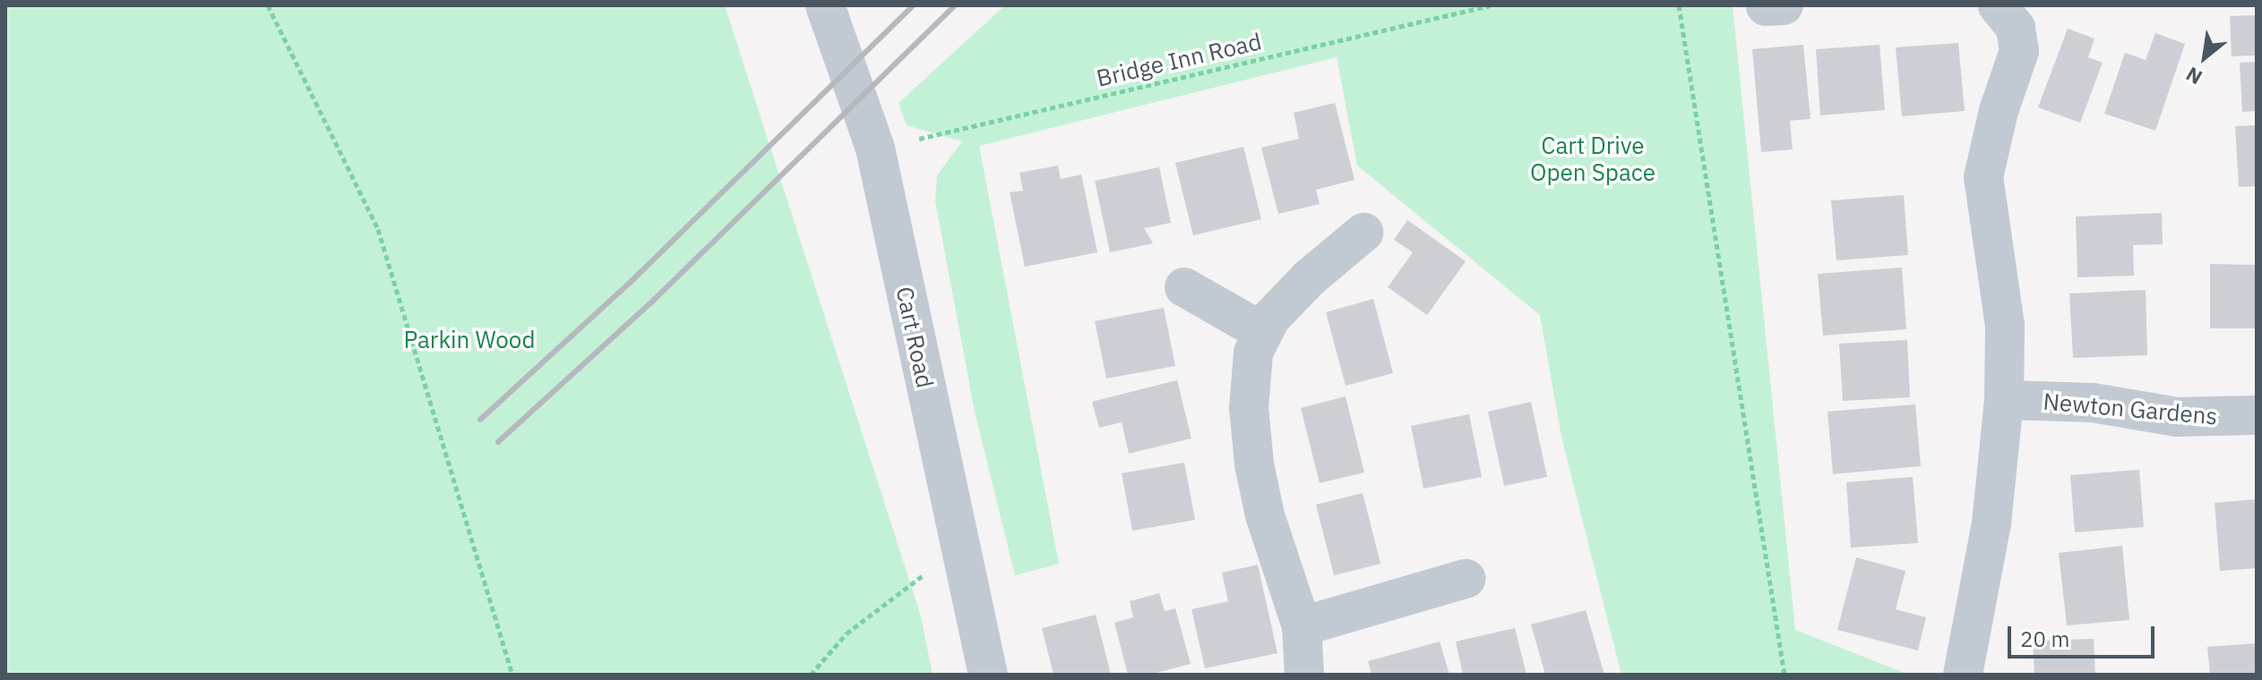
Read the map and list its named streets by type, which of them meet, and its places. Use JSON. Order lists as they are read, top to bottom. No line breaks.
{"streets":{"street":["Cart Road","Newton Gardens"],"path":["Bridge Inn Road"]},"crossings":[["Bridge Inn Road","Cart Road"]],"parks":["Cart Drive Open Space","Parkin Wood"],"scale_bar":"20 m","north":"bottom left"}
